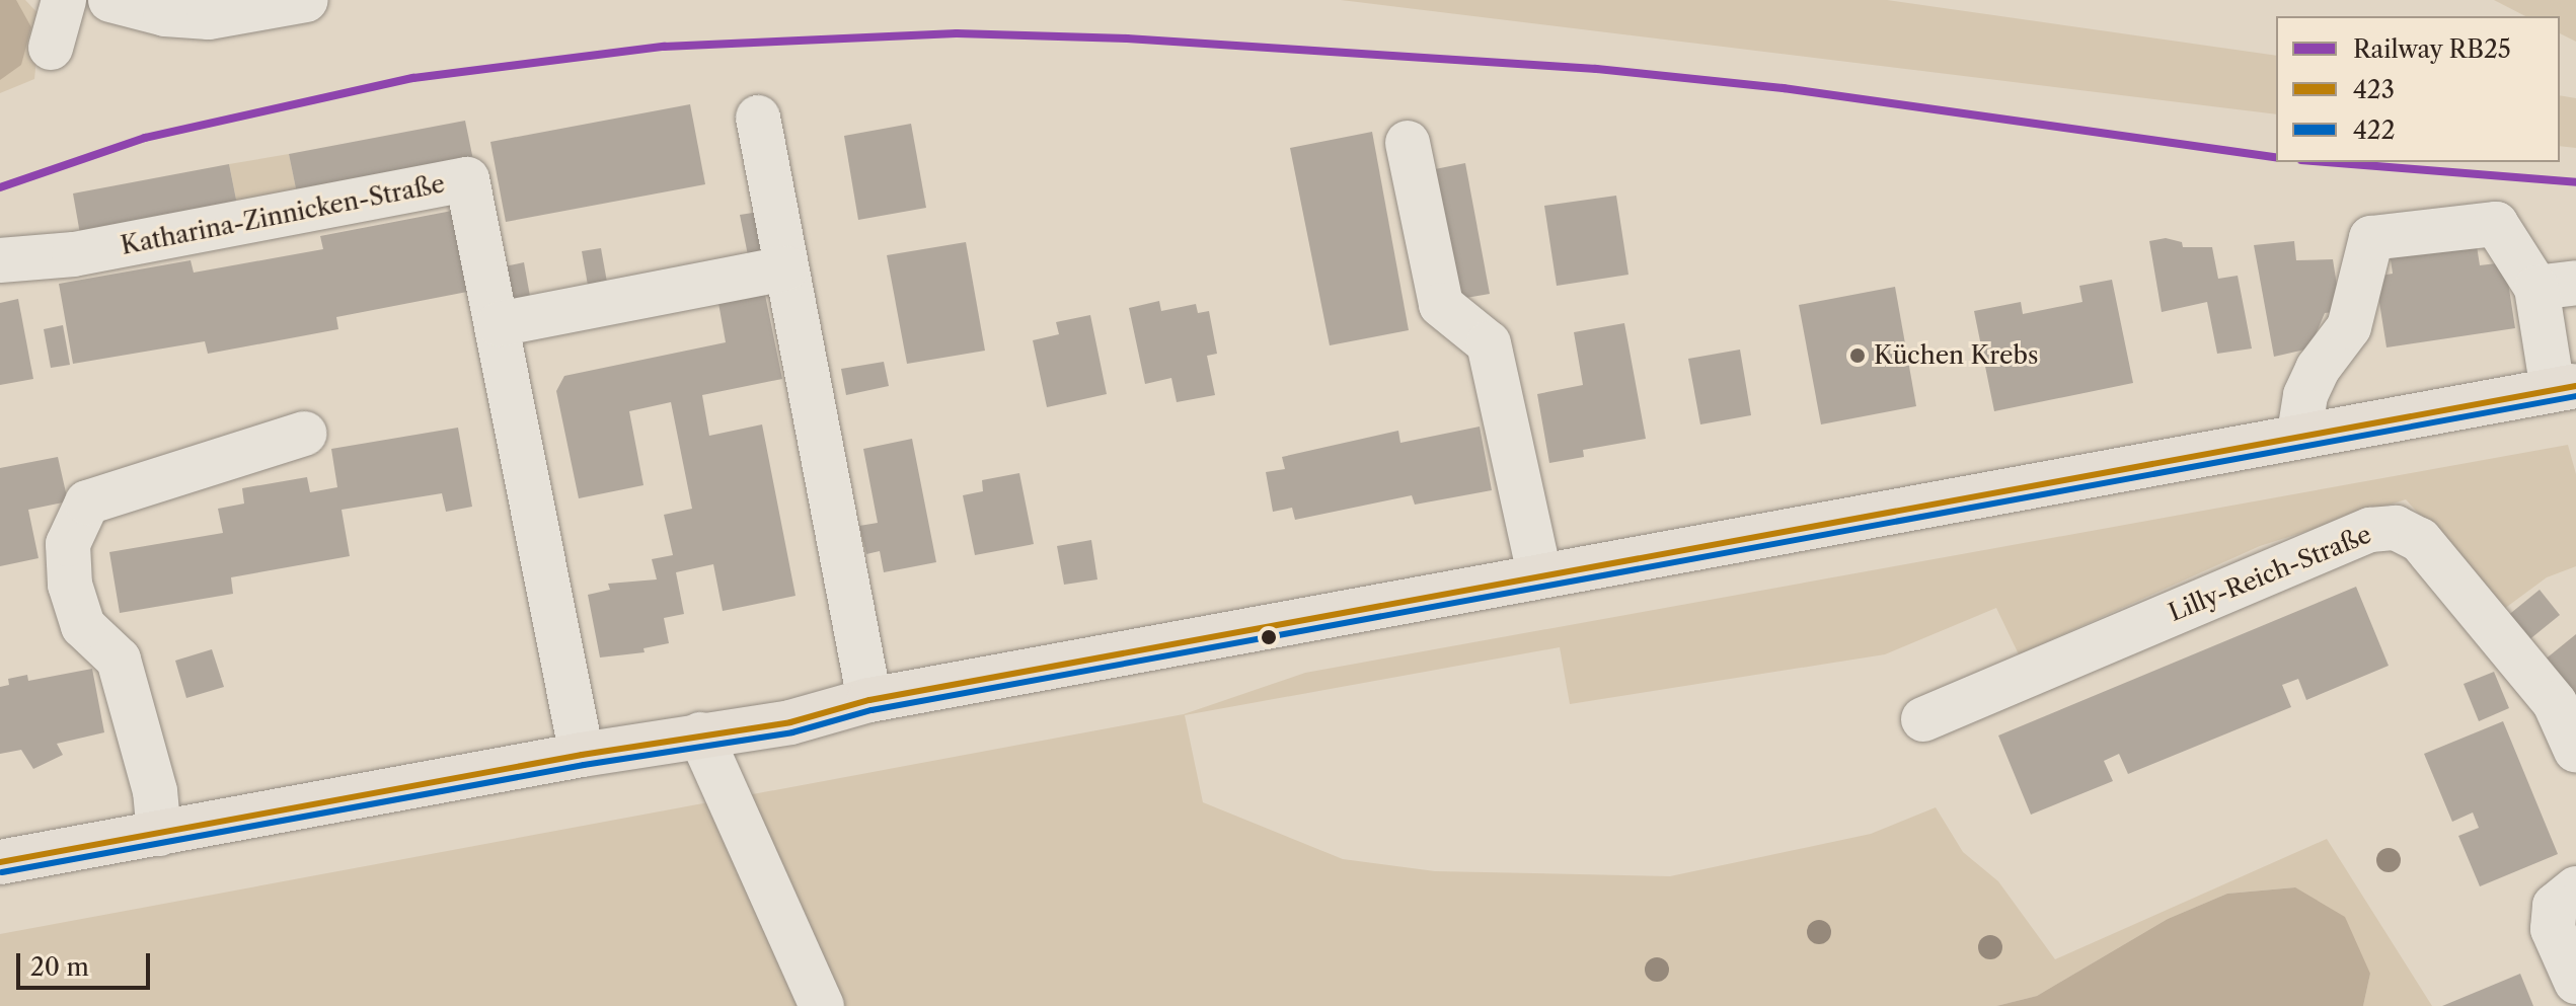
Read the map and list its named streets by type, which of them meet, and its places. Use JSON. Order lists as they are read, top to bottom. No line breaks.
{"streets":{"street":["Katharina-Zinnicken-Straße","Lilly-Reich-Straße"]},"places":["Küchen Krebs"],"lines":["rail line RB25","transit line 423","transit line 422"],"legend":["Railway RB25","423","422"],"scale_bar":"20 m"}
